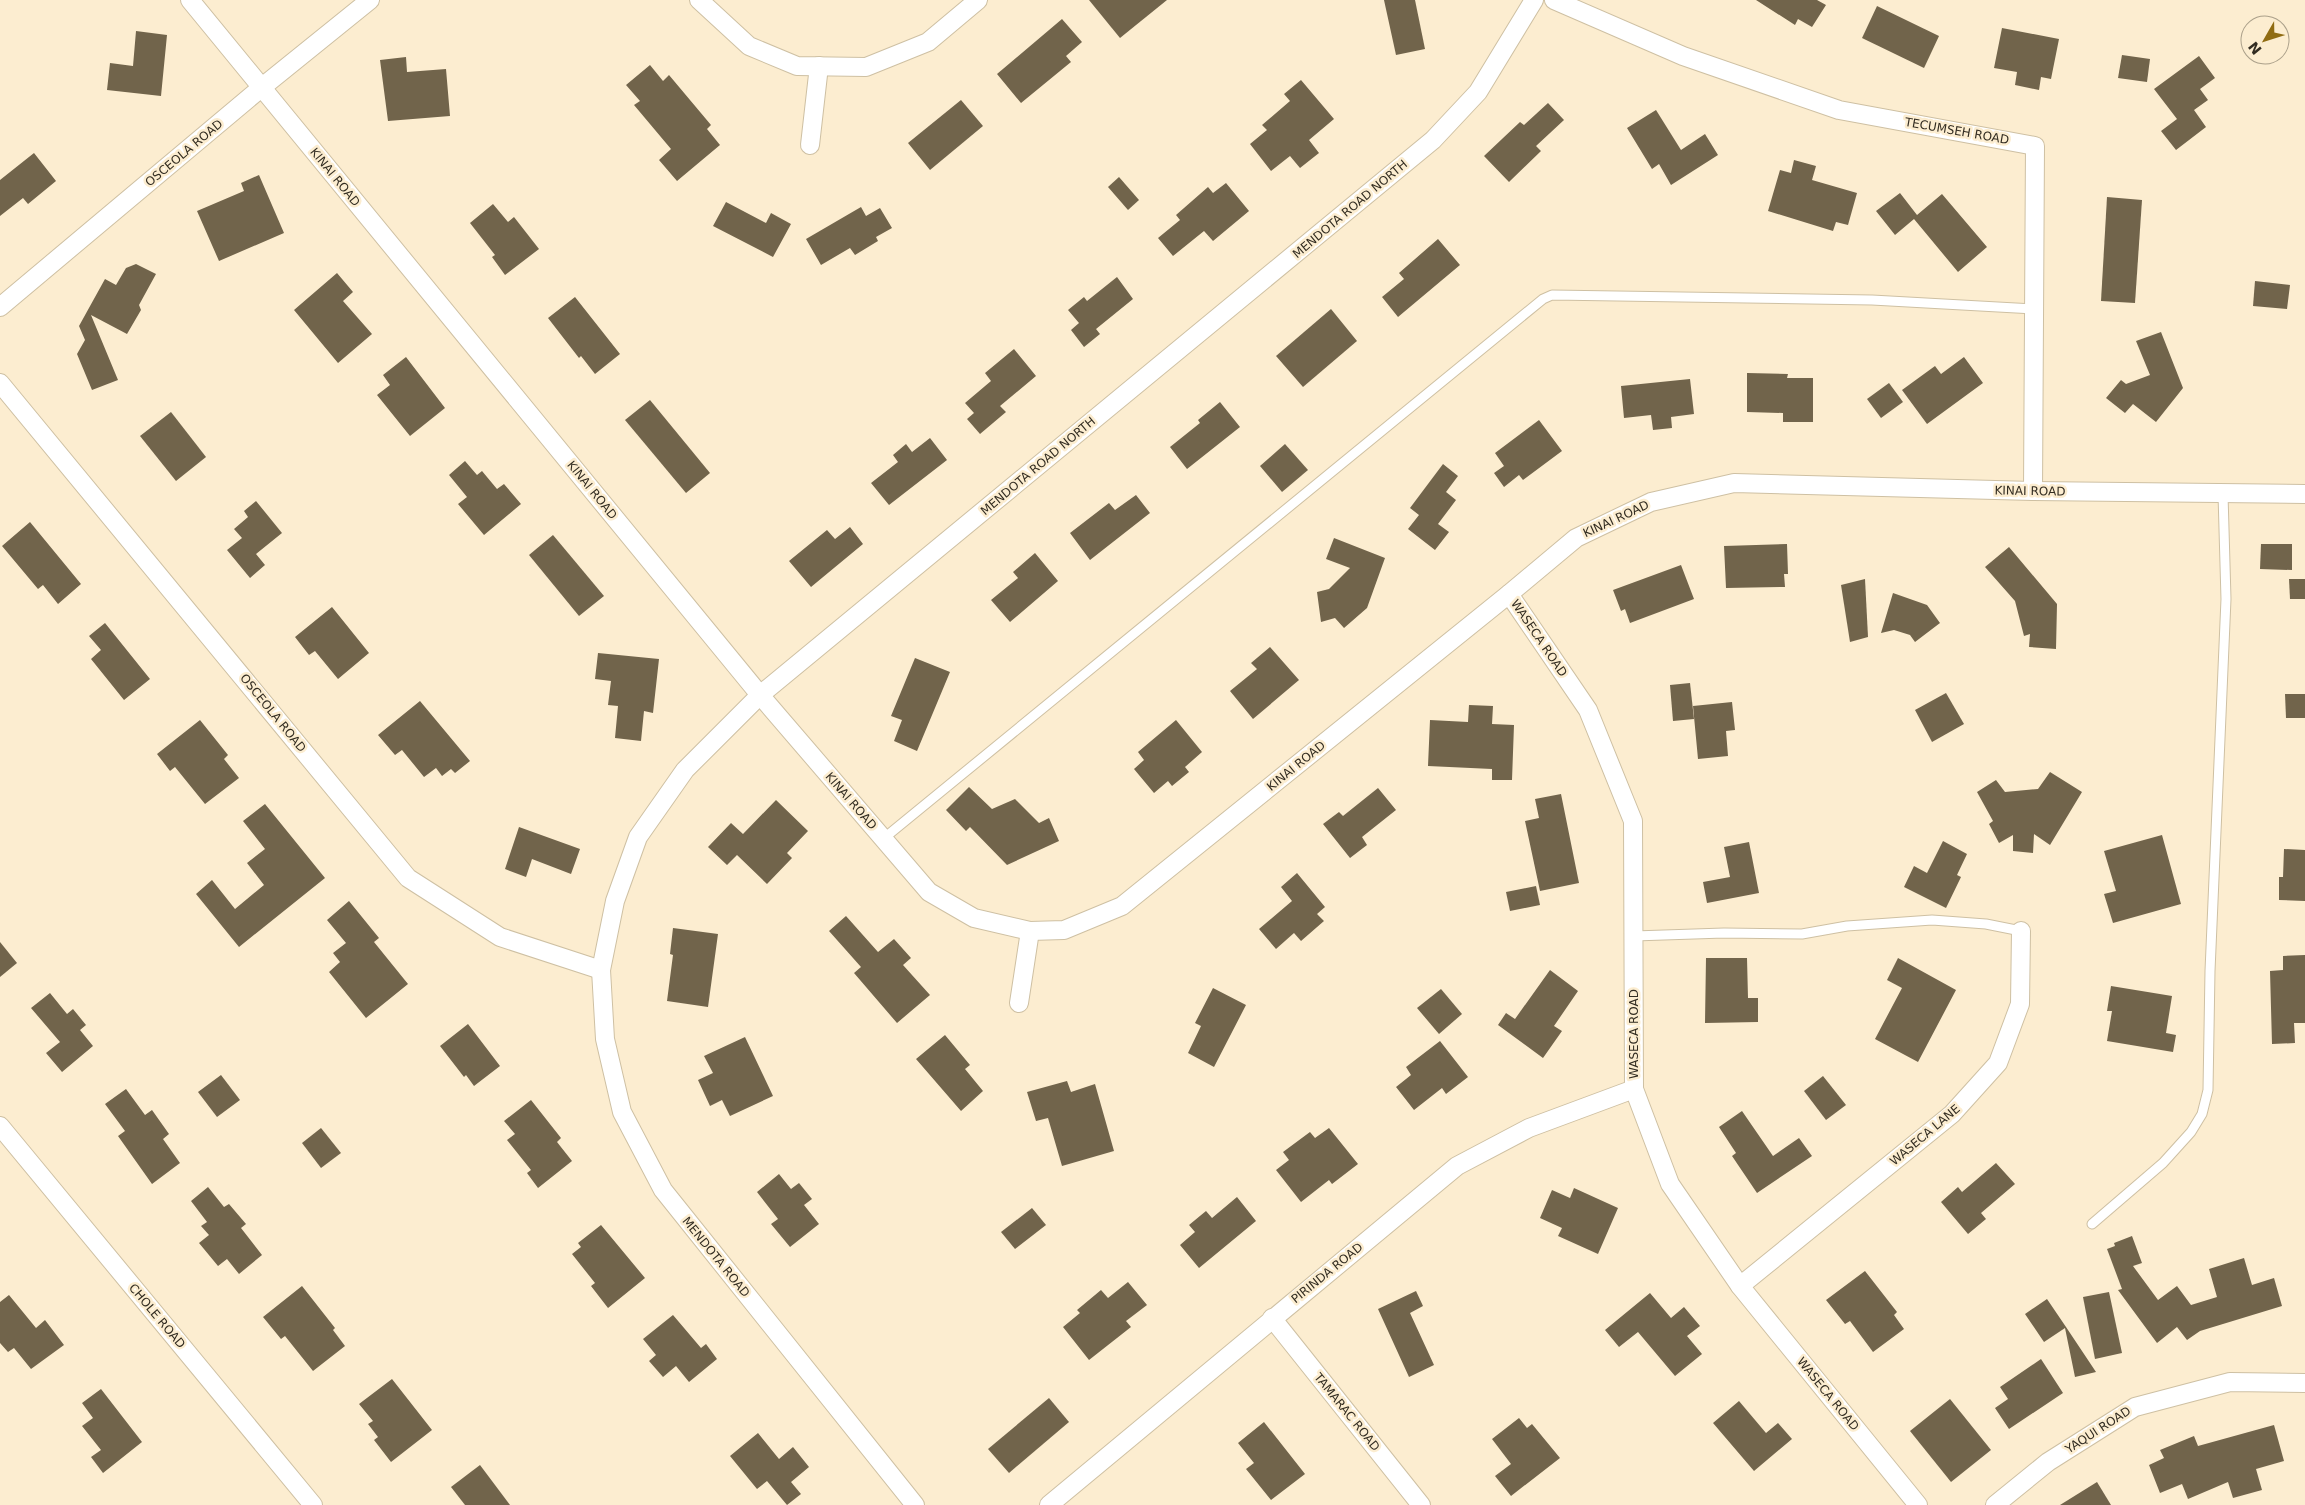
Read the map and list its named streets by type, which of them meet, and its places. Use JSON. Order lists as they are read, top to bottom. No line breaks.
{"streets":{"street":["TECUMSEH ROAD","OSCEOLA ROAD","KINAI ROAD","MENDOTA ROAD NORTH","WASECA ROAD","WASECA LANE","MENDOTA ROAD","PIRINDA ROAD","CHOLE ROAD","TAMARAC ROAD","YAQUI ROAD"]},"crossings":[["TECUMSEH ROAD","KINAI ROAD"],["OSCEOLA ROAD","KINAI ROAD"],["OSCEOLA ROAD","MENDOTA ROAD NORTH"],["OSCEOLA ROAD","MENDOTA ROAD"],["KINAI ROAD","MENDOTA ROAD NORTH"],["KINAI ROAD","WASECA ROAD"],["MENDOTA ROAD NORTH","MENDOTA ROAD"],["WASECA ROAD","WASECA LANE"],["WASECA ROAD","PIRINDA ROAD"],["PIRINDA ROAD","TAMARAC ROAD"]],"north":"bottom left"}
